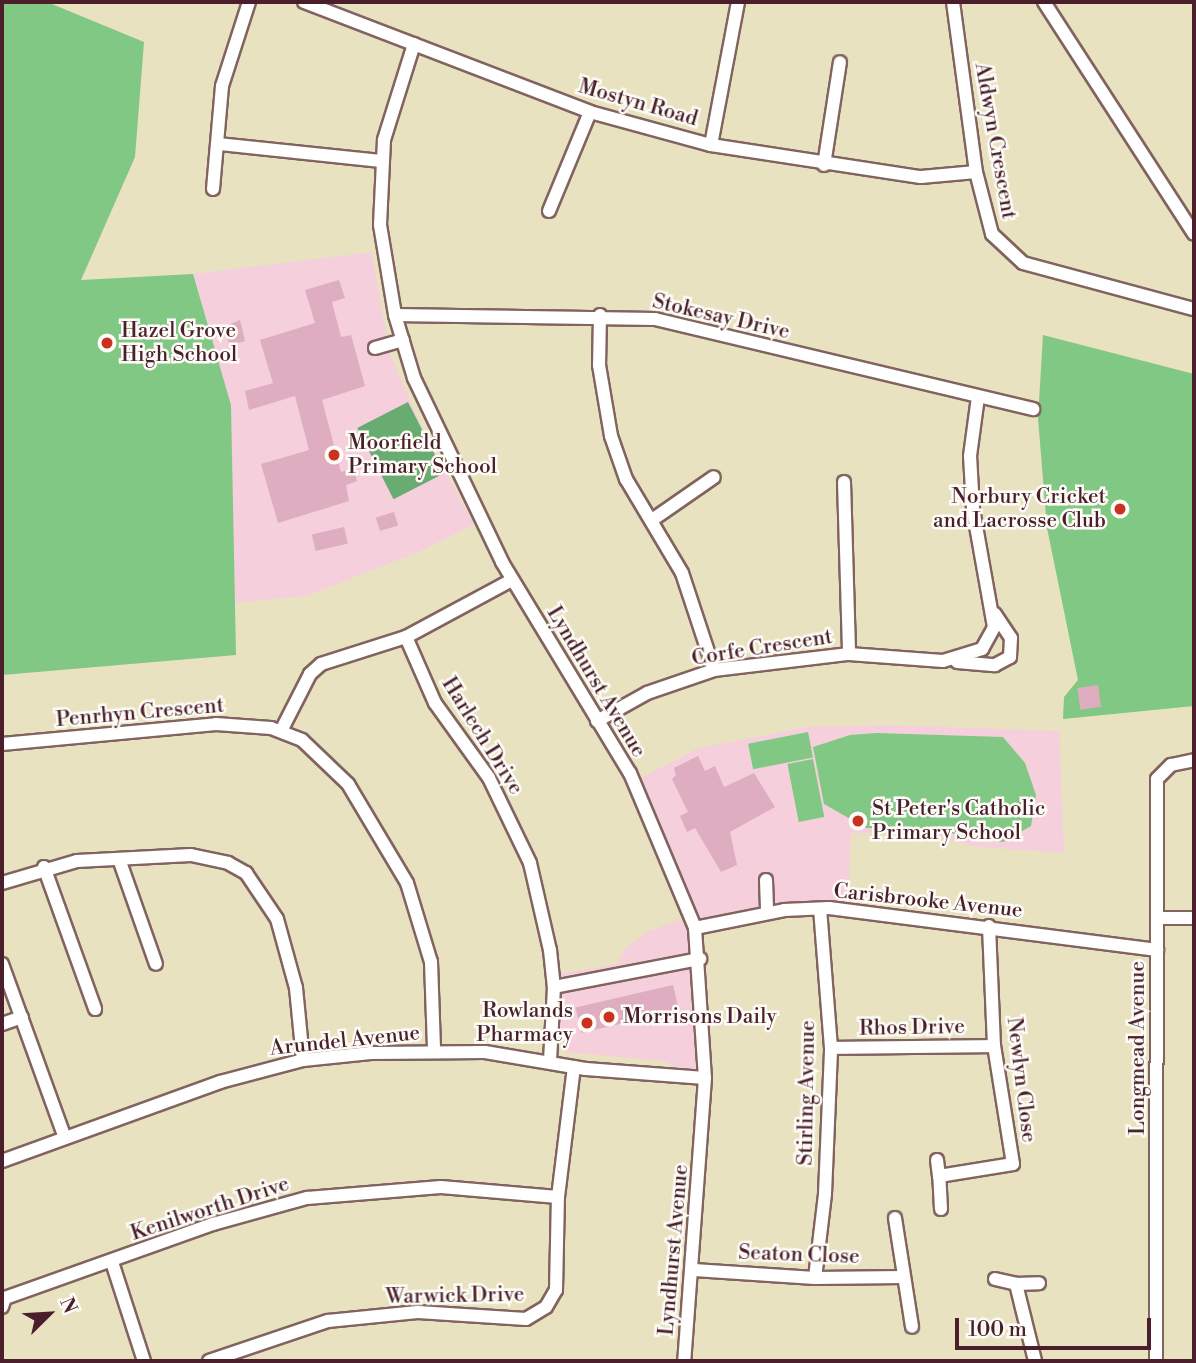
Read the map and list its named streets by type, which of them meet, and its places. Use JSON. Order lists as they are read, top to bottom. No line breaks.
{"streets":{"street":["Mostyn Road","Aldwyn Crescent","Stokesay Drive","Corfe Crescent","Lyndhurst Avenue","Penrhyn Crescent","Harlech Drive","Carisbrooke Avenue","Rhos Drive","Arundel Avenue","Longmead Avenue","Newlyn Close","Stirling Avenue","Kenilworth Drive","Seaton Close","Warwick Drive"]},"crossings":[["Mostyn Road","Aldwyn Crescent"],["Mostyn Road","Lyndhurst Avenue"],["Stokesay Drive","Corfe Crescent"],["Stokesay Drive","Lyndhurst Avenue"],["Corfe Crescent","Lyndhurst Avenue"],["Lyndhurst Avenue","Carisbrooke Avenue"],["Lyndhurst Avenue","Arundel Avenue"],["Lyndhurst Avenue","Seaton Close"],["Harlech Drive","Arundel Avenue"],["Carisbrooke Avenue","Longmead Avenue"],["Carisbrooke Avenue","Newlyn Close"],["Carisbrooke Avenue","Stirling Avenue"],["Rhos Drive","Newlyn Close"],["Rhos Drive","Stirling Avenue"],["Arundel Avenue","Warwick Drive"],["Stirling Avenue","Seaton Close"],["Kenilworth Drive","Warwick Drive"]],"places":["Hazel Grove High School","Moorfield Primary School","Norbury Cricket and Lacrosse Club","St Peter's Catholic Primary School","Morrisons Daily","Rowlands Pharmacy"],"scale_bar":"100 m","north":"top right"}
